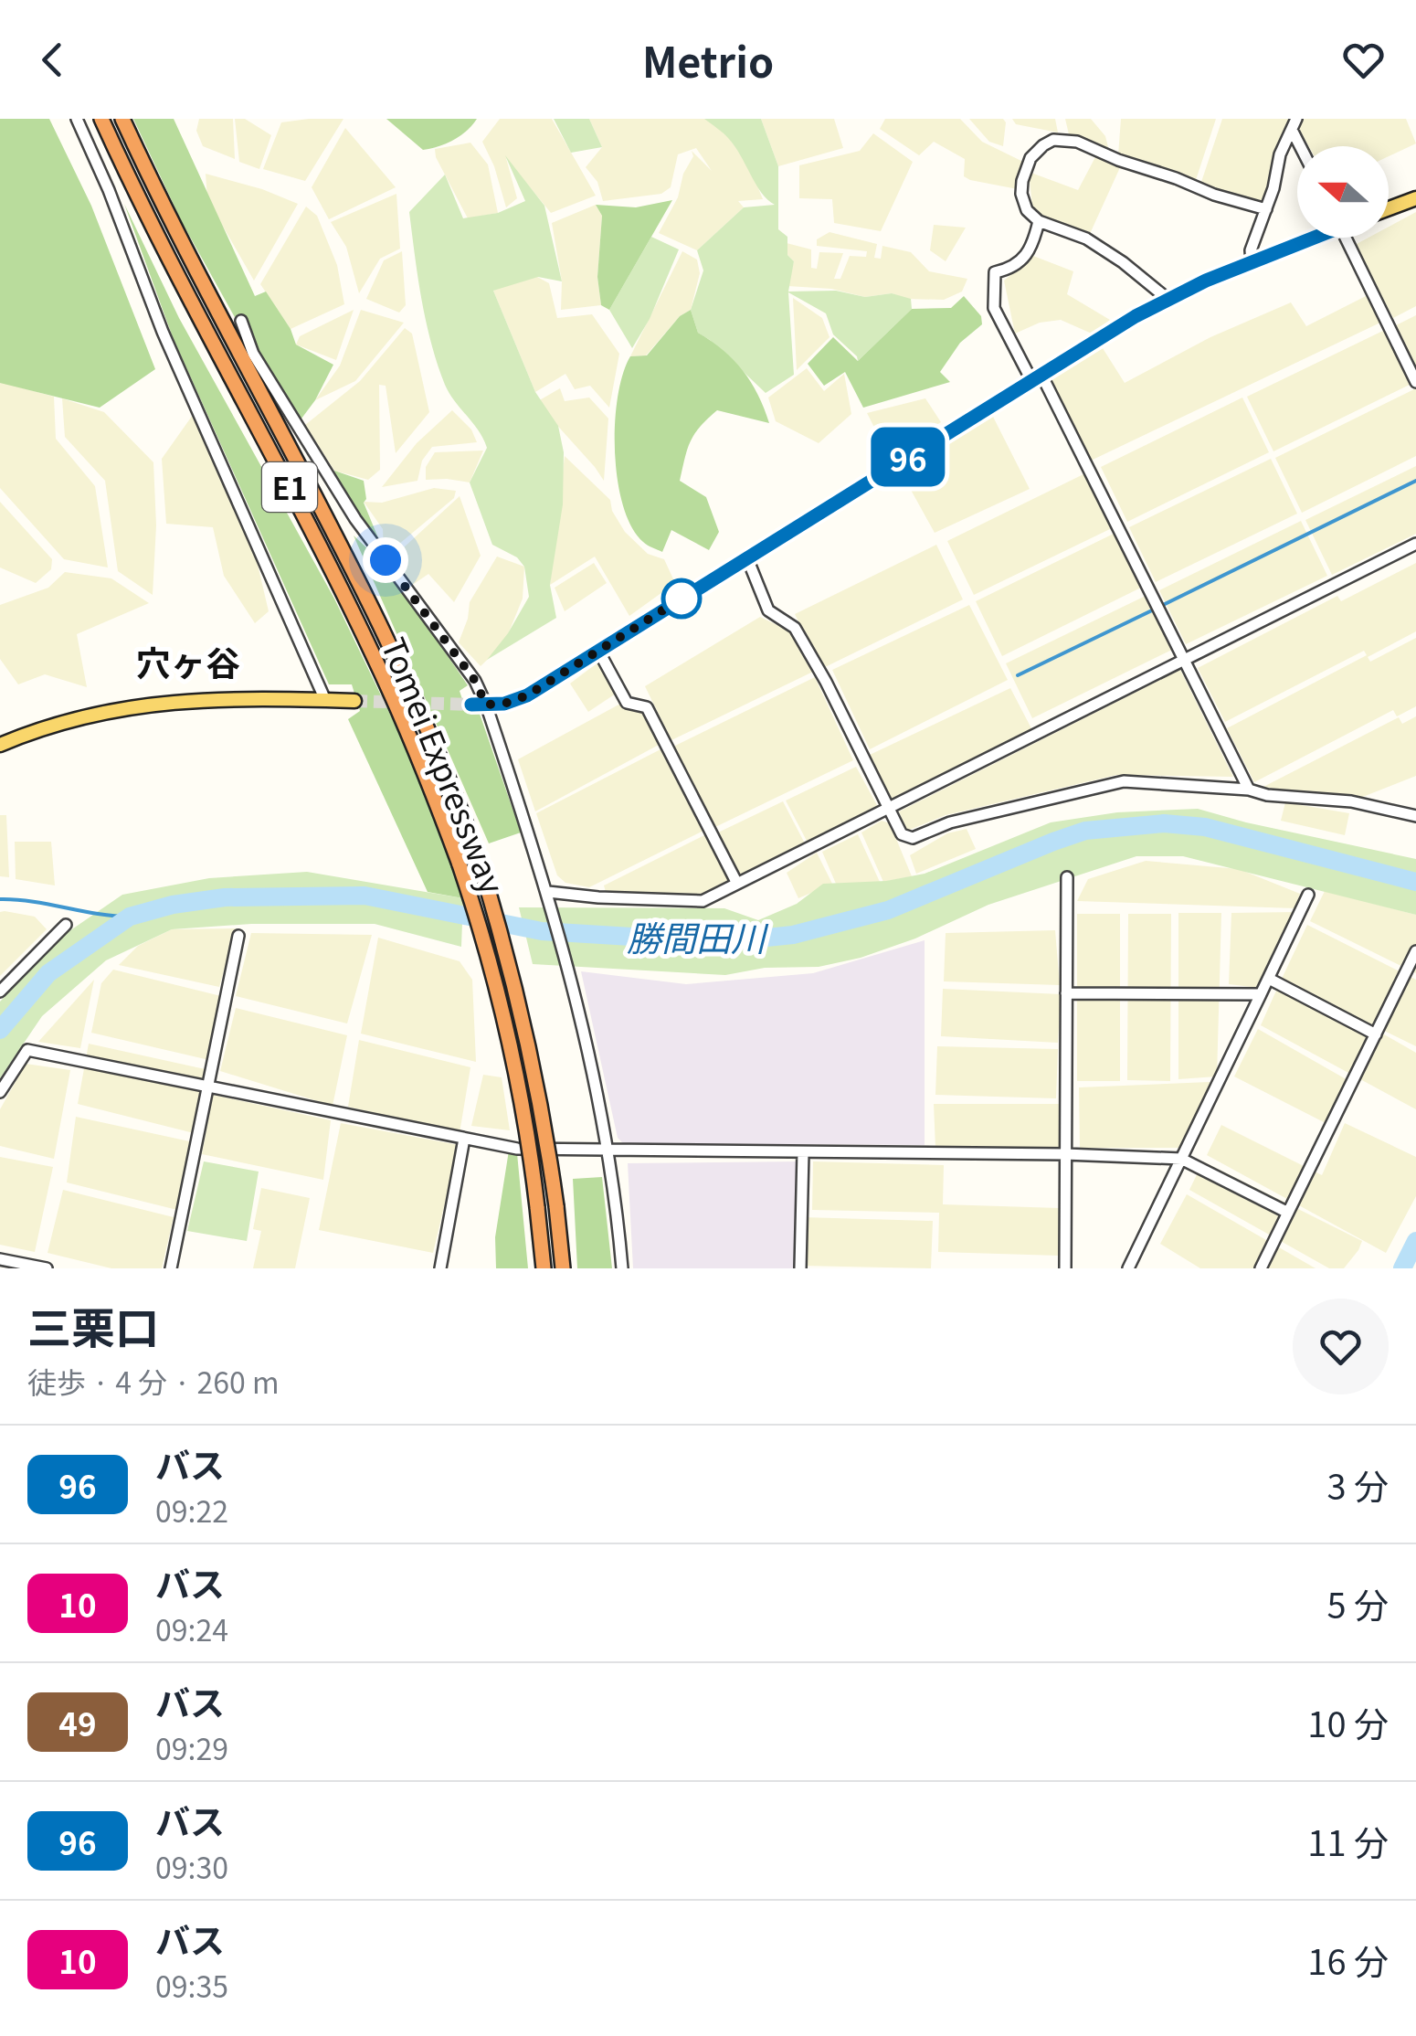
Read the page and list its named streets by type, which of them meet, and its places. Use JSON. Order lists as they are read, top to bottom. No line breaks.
{"streets":{"highway":["E1","Tomei Expressway"]},"districts":["穴ヶ谷"],"water":["勝間田川"],"lines":["bus line 96"],"north":"left","page":{"header":"Metrio","on_map":"96","heading":["三栗口","徒歩 · 4 分 · 260 m"],"list":[{"mark":"96","name":"バス","note":"09:22","value":"3 分"},{"mark":"10","name":"バス","note":"09:24","value":"5 分"},{"mark":"49","name":"バス","note":"09:29","value":"10 分"},{"mark":"96","name":"バス","note":"09:30","value":"11 分"},{"mark":"10","name":"バス","note":"09:35","value":"16 分"}]}}
